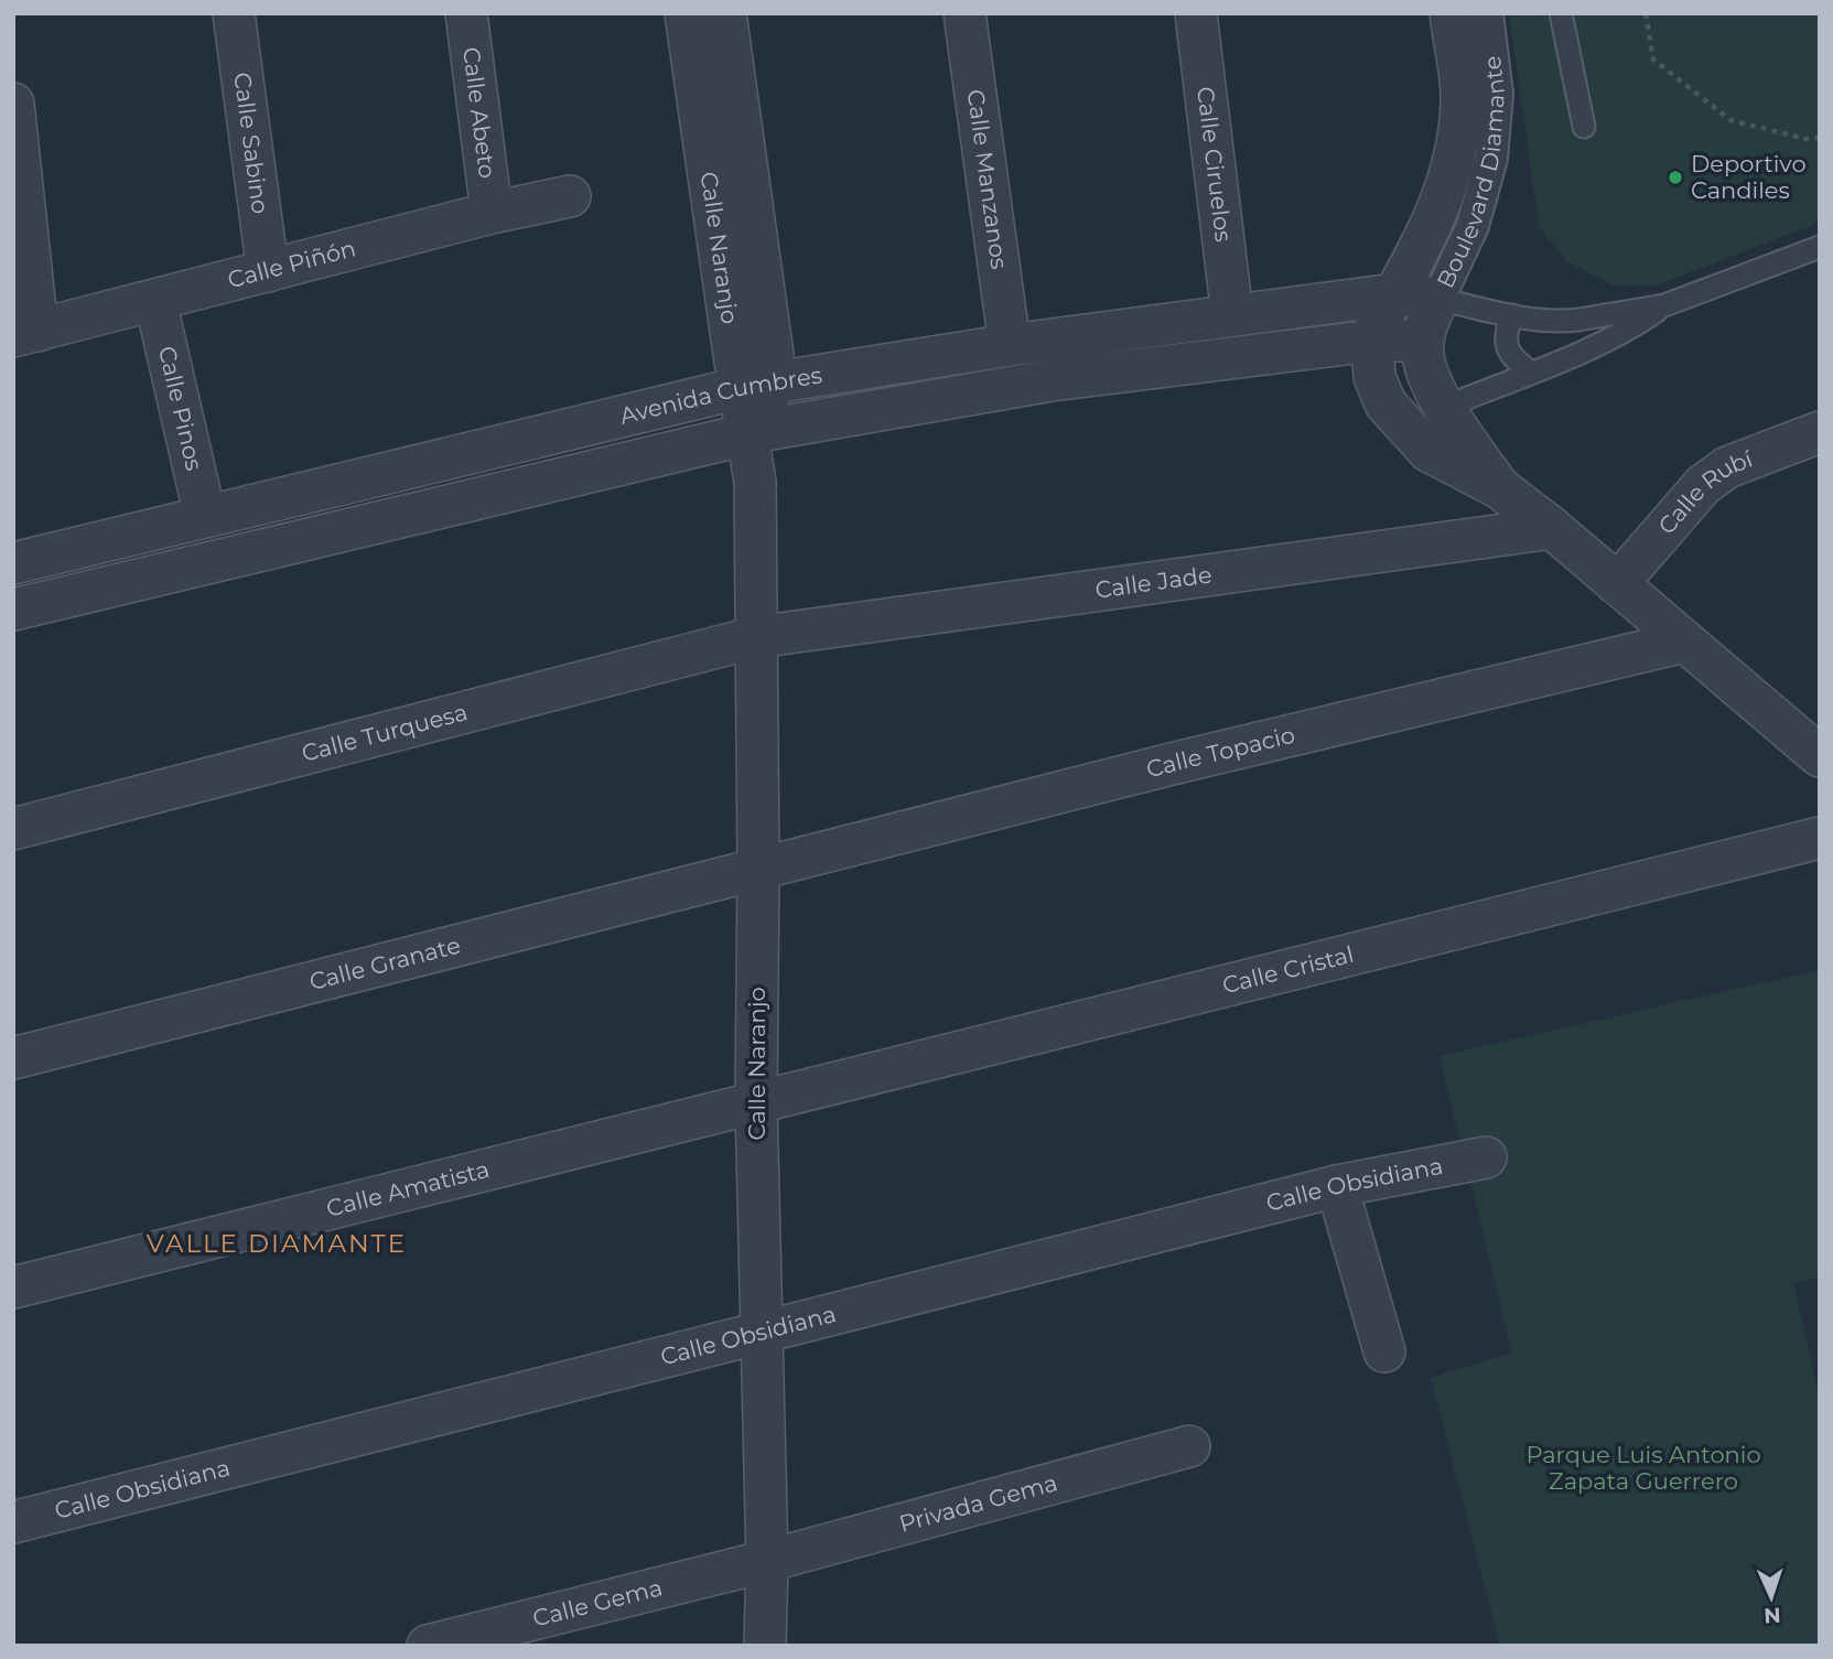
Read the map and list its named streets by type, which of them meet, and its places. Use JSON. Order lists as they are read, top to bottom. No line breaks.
{"streets":{"street":["Calle Abeto","Calle Sabino","Calle Ciruelos","Boulevard Diamante","Calle Manzanos","Calle Naranjo","Calle Piñón","Avenida Cumbres","Calle Pinos","Calle Rubí","Calle Jade","Calle Turquesa","Calle Topacio","Calle Granate","Calle Cristal","Calle Obsidiana","Calle Amatista","Privada Gema","Calle Gema"]},"crossings":[["Calle Abeto","Calle Piñón"],["Calle Sabino","Calle Piñón"],["Calle Ciruelos","Avenida Cumbres"],["Boulevard Diamante","Avenida Cumbres"],["Boulevard Diamante","Calle Rubí"],["Boulevard Diamante","Calle Jade"],["Boulevard Diamante","Calle Topacio"],["Calle Manzanos","Avenida Cumbres"],["Calle Naranjo","Avenida Cumbres"],["Calle Naranjo","Calle Jade"],["Calle Naranjo","Calle Turquesa"],["Calle Naranjo","Calle Topacio"],["Calle Naranjo","Calle Granate"],["Calle Naranjo","Calle Cristal"],["Calle Naranjo","Calle Obsidiana"],["Calle Naranjo","Calle Amatista"],["Calle Naranjo","Privada Gema"],["Calle Naranjo","Calle Gema"],["Calle Piñón","Calle Pinos"],["Avenida Cumbres","Calle Pinos"],["Calle Jade","Calle Turquesa"],["Calle Topacio","Calle Granate"],["Calle Cristal","Calle Amatista"],["Privada Gema","Calle Gema"]],"districts":["VALLE DIAMANTE"],"parks":["Parque Luis Antonio Zapata Guerrero"],"places":["Deportivo Candiles"],"north":"bottom"}
